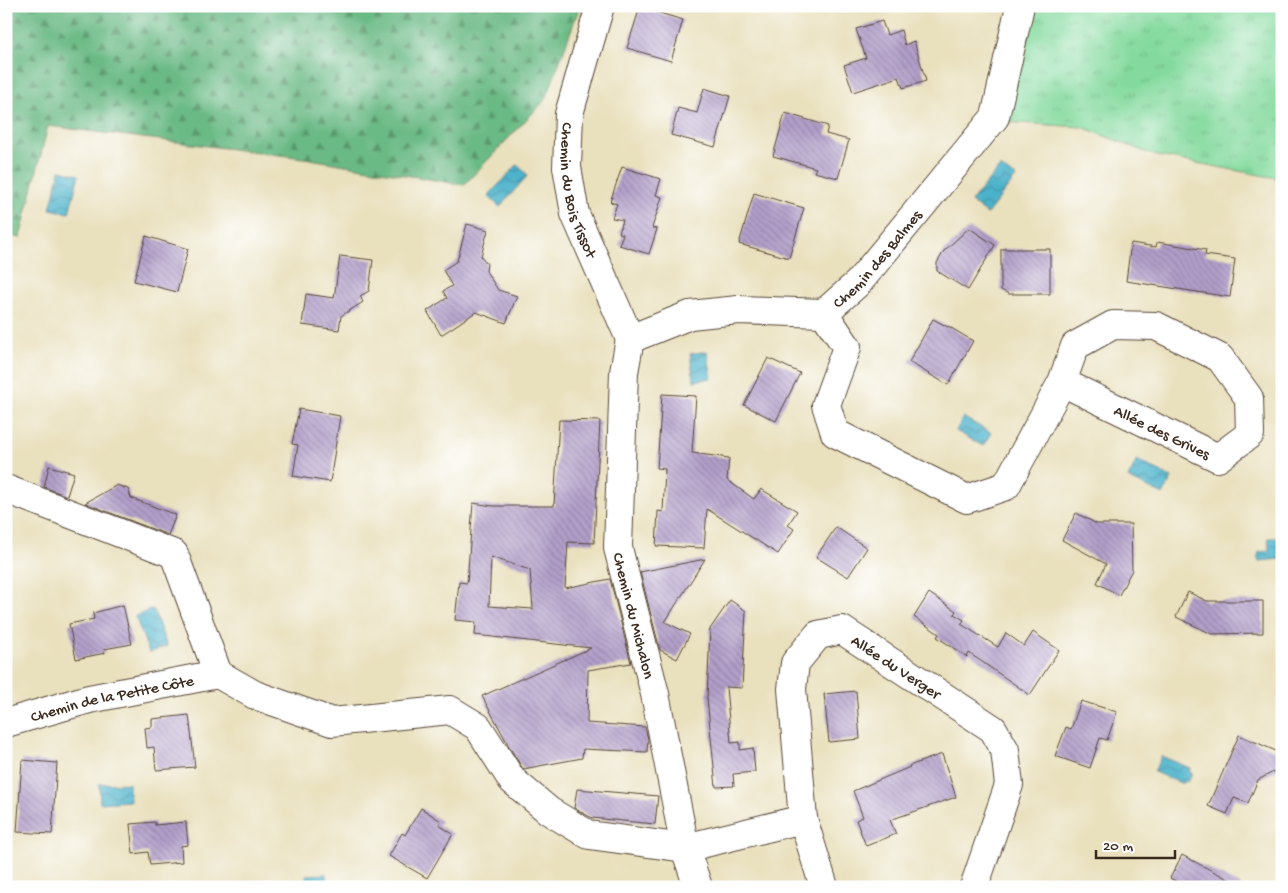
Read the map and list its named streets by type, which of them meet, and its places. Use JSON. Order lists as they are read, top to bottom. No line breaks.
{"streets":{"street":["Chemin du Bois Tissot","Chemin des Balmes","Allée des Grives","Chemin du Michalon","Allée du Verger","Chemin de la Petite Côte"]},"crossings":[["Chemin du Bois Tissot","Chemin des Balmes"],["Chemin du Bois Tissot","Chemin du Michalon"],["Chemin des Balmes","Allée des Grives"],["Chemin des Balmes","Chemin du Michalon"]],"scale_bar":"20 m"}
